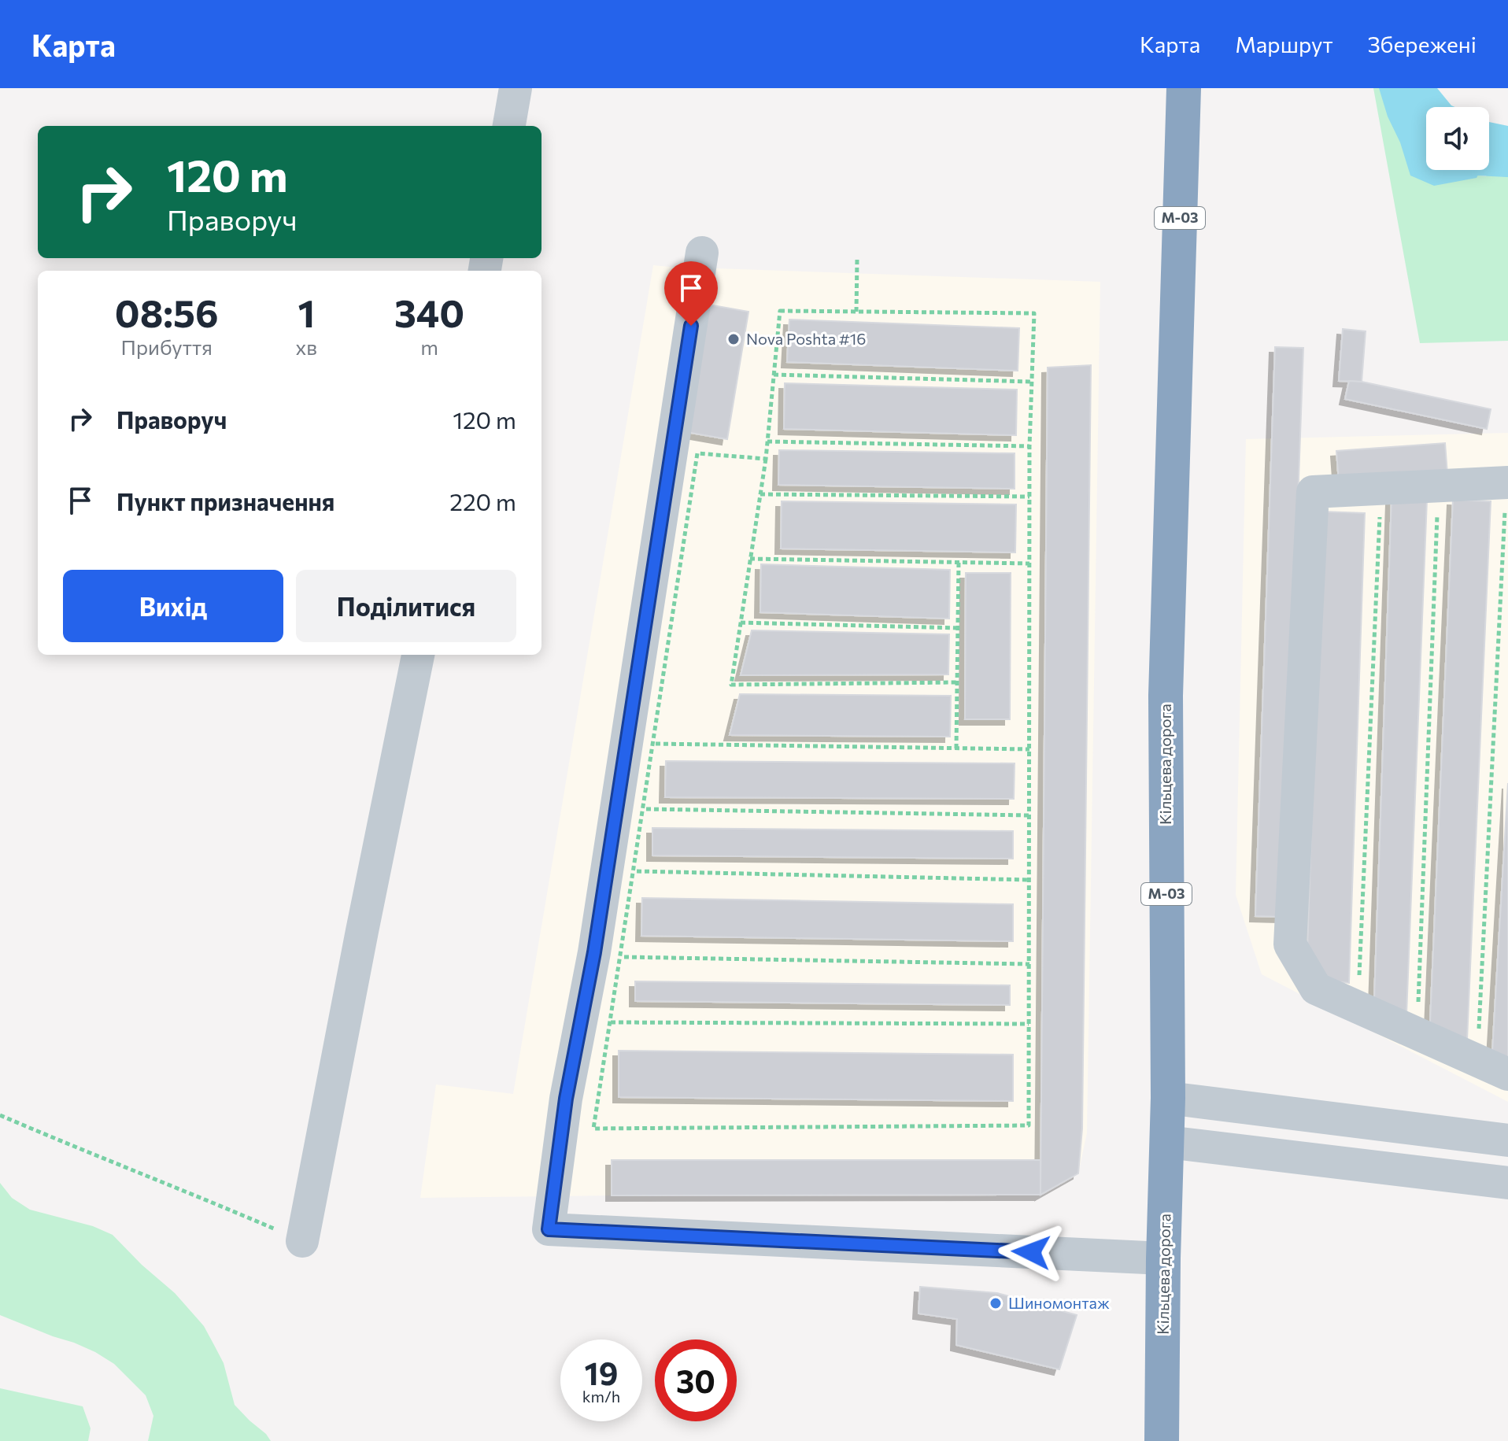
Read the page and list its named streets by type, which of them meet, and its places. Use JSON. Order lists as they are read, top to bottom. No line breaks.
{"streets":{"highway":["М-03","Кільцева дорога"]},"places":["Nova Poshta #16","Шиномонтаж"],"page":{"header":"Карта","nav":["Карта","Маршрут","Збережені"],"turn":["120 m","Праворуч"],"eta":["08:56","Прибуття","1","хв","340","m"],"list":[{"name":"Праворуч","value":"120 m"},{"name":"Пункт призначення","value":"220 m"}],"buttons":["Вихід","Поділитися"],"speed":"19 km/h","limit":"30"}}
